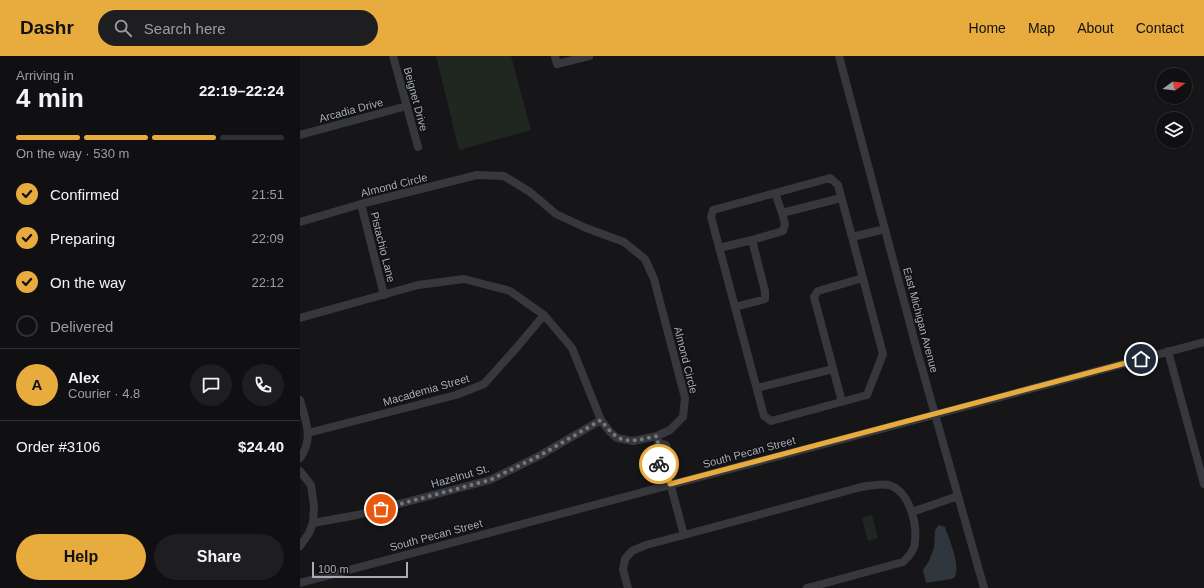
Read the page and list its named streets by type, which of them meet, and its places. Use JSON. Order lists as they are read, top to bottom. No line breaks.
{"streets":{"street":["Beignet Drive","Arcadia Drive","Almond Circle","Pistachio Lane","East Michigan Avenue","Macademia Street","South Pecan Street","Hazelnut St."]},"crossings":[["Beignet Drive","Arcadia Drive"],["Almond Circle","Pistachio Lane"],["Almond Circle","Macademia Street"],["Almond Circle","Hazelnut St."],["East Michigan Avenue","South Pecan Street"]],"scale_bar":"100 m","north":"right","page":{"header":"Dashr","search":"Search here","nav":["Home","Map","About","Contact"],"heading":["4 min","Arriving in","22:19–22:24"],"panel":["Alex","Courier · 4.8","Order #3106","$24.40"],"bar":"On the way · 530 m","list":[["Confirmed","21:51"],["Preparing","22:09"],["On the way","22:12"],"Delivered"],"round":"A","buttons":["Help","Share"],"scale":"100 m"}}
